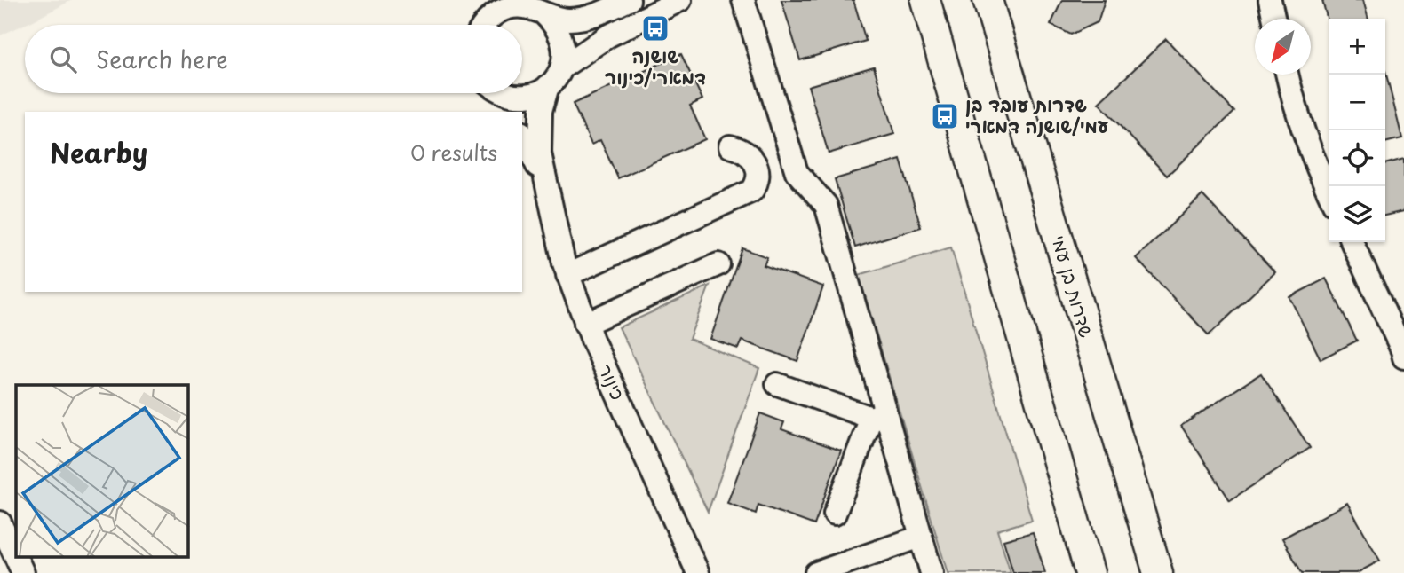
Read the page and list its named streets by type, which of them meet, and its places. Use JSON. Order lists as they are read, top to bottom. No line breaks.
{"streets":{"main road":["שדרות בן עמי"],"street":["כינור"]},"places":{"bus stop":["שושנה דמארי/כינור","שדרות עובד בן עמי/שושנה דמארי"]},"north":"bottom left","page":{"map_buttons":["+","−"],"search":"Search here","heading":["Nearby","0 results"]}}
